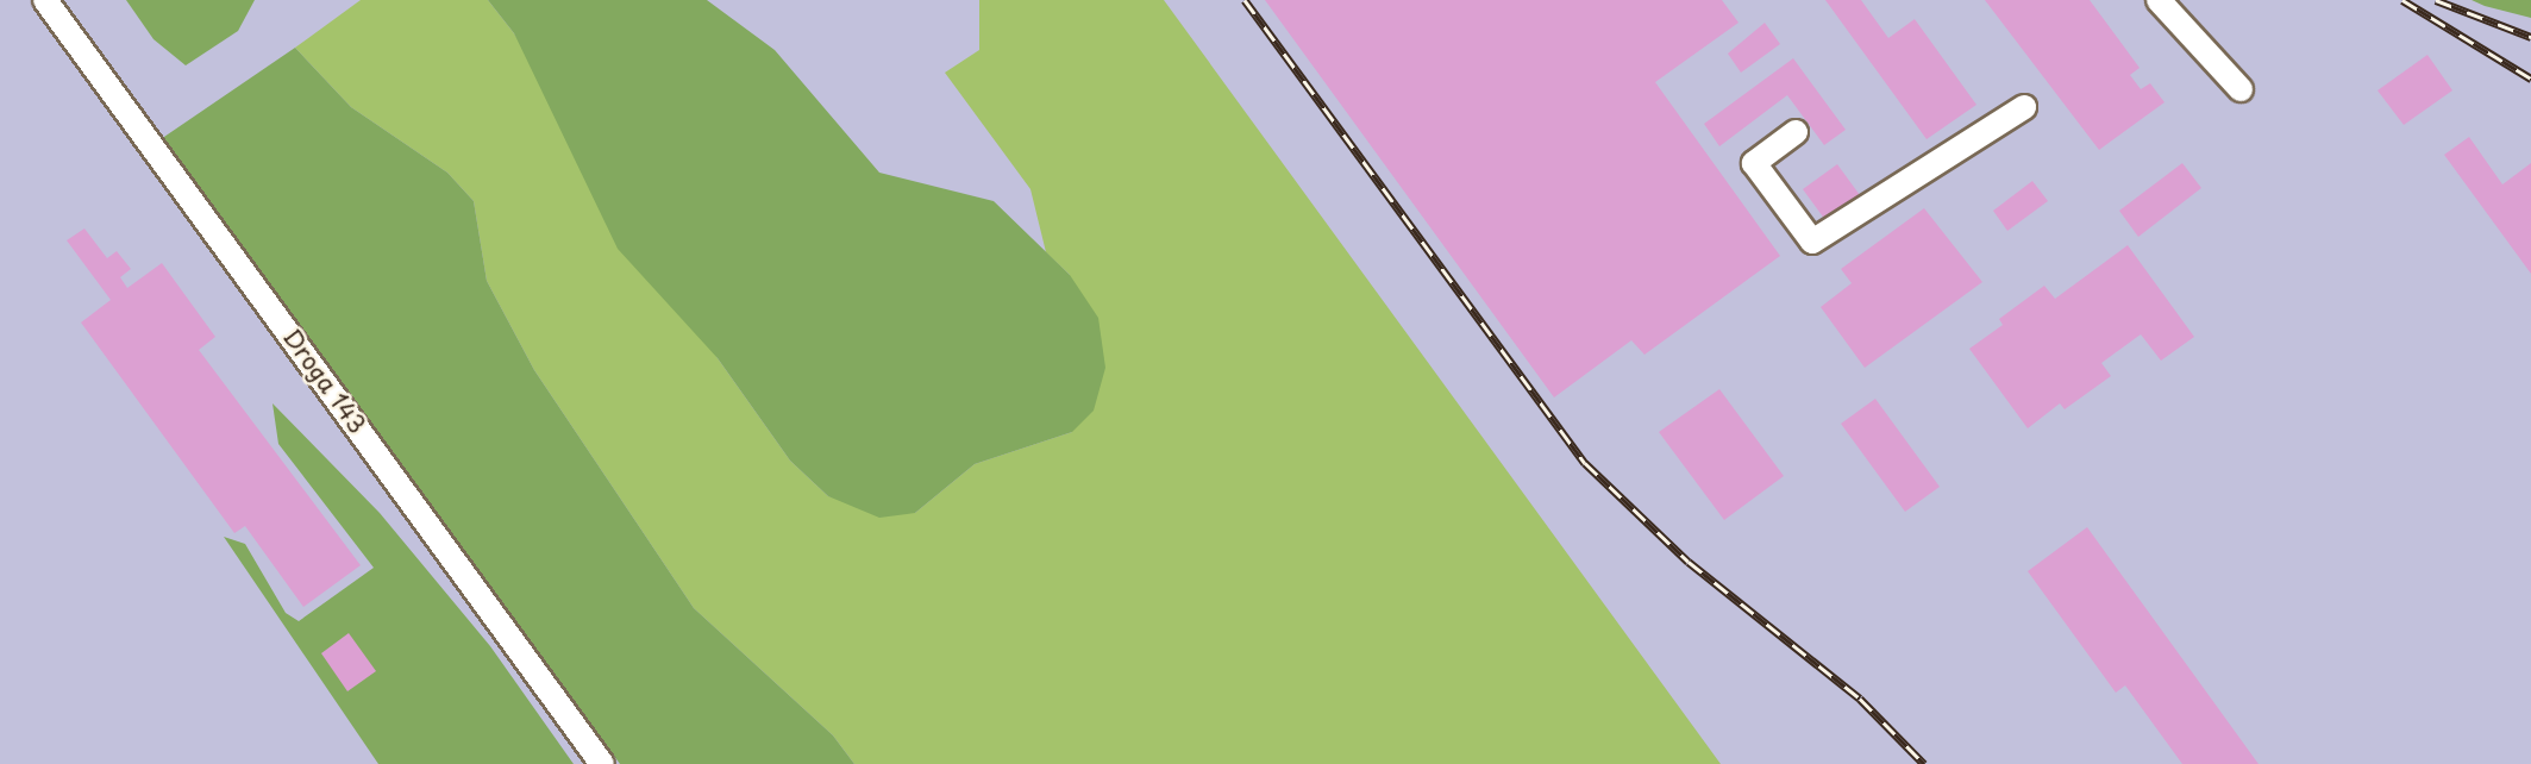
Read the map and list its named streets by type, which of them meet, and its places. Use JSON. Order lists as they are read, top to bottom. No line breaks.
{"streets":{"lane":["Droga 143"]}}
